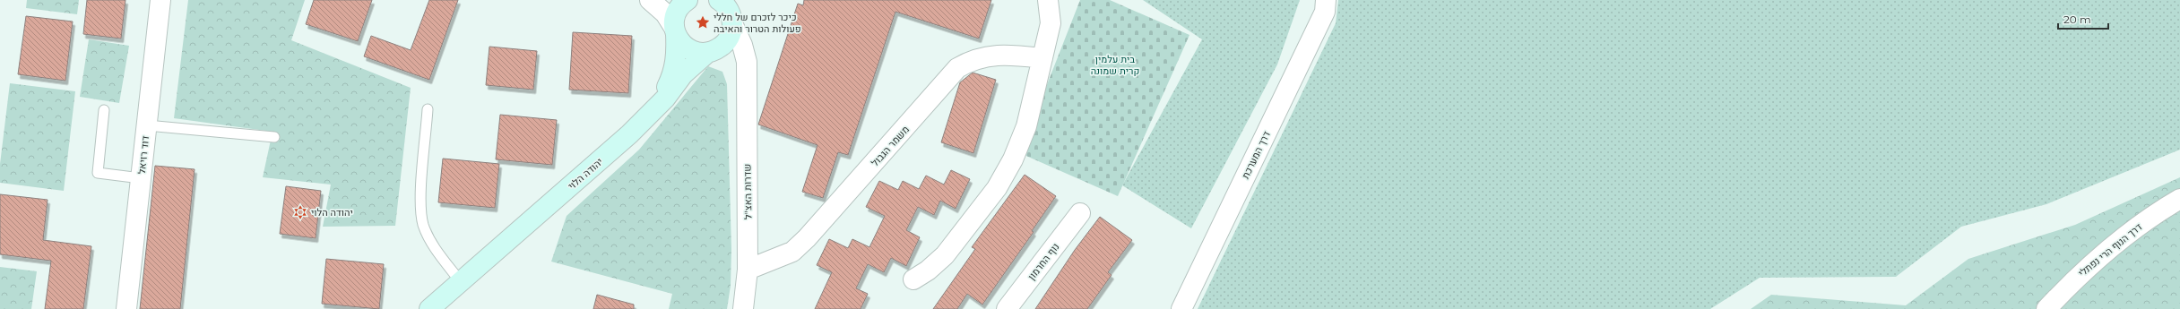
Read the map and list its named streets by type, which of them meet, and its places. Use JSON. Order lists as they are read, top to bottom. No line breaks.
{"streets":{"street":["משמר הגבול","דוד רזיאל","דרך המערכת","יהודה הלוי","שדרות האצ\"ל","דרך הנוף הרי נפתלי","נוף החרמון"]},"crossings":[["משמר הגבול","שדרות האצ\"ל"],["יהודה הלוי","שדרות האצ\"ל"]],"parks":["בית עלמין קרית שמונה"],"places":{"place":["כיכר לזכרם של חללי פעולות הטרור והאיבה"],"synagogue":["יהודה הלוי"]},"scale_bar":"20 m"}
